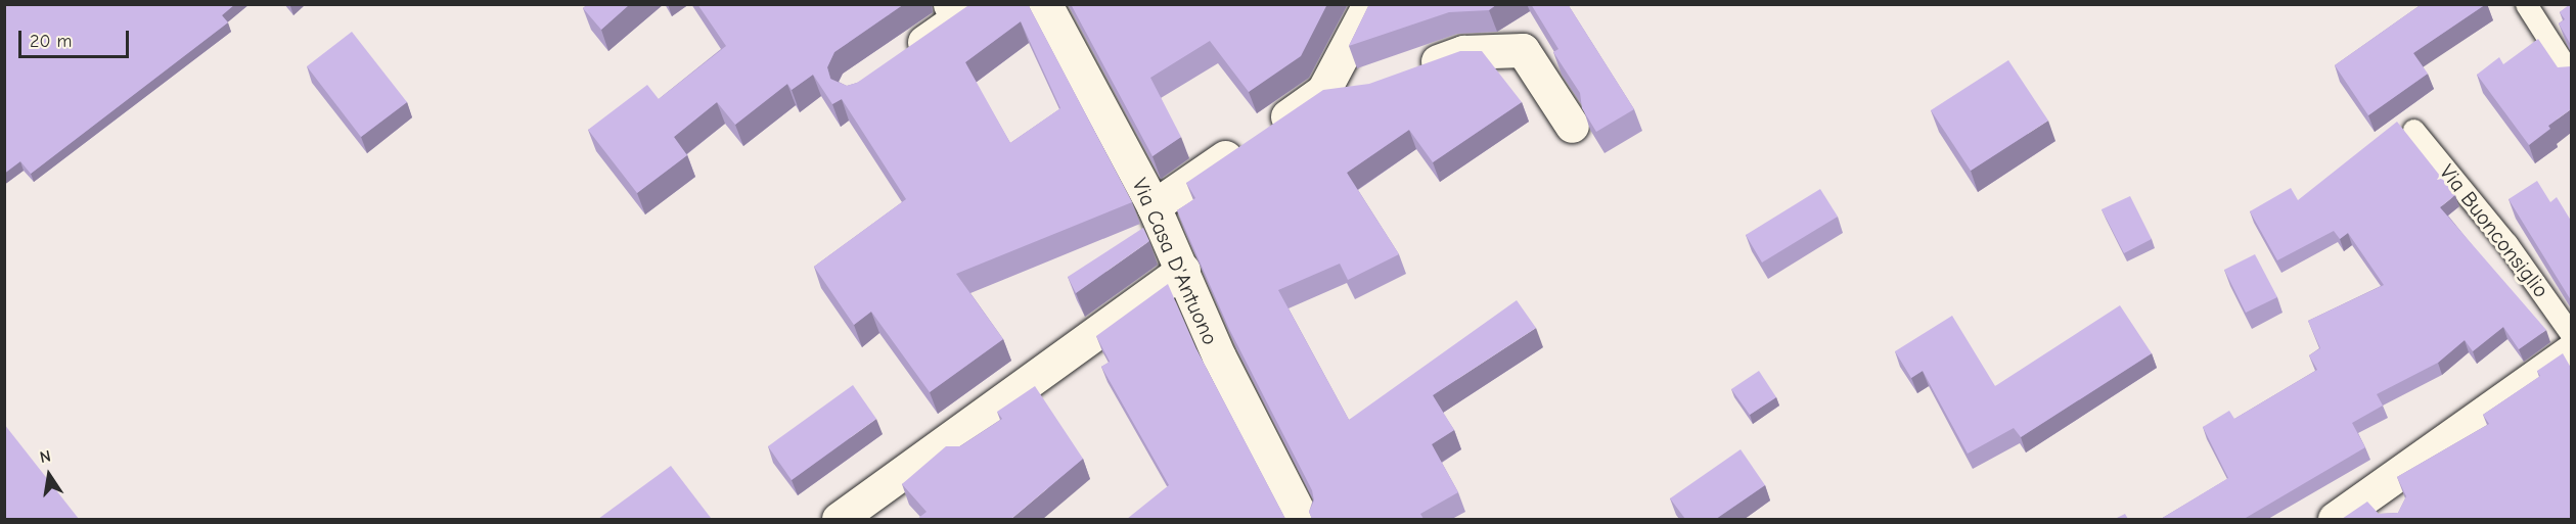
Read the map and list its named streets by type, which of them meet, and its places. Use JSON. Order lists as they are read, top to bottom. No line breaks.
{"streets":{"street":["Via Casa D'Antuono"],"lane":["Via Buonconsiglio"]},"scale_bar":"20 m","north":"top"}
